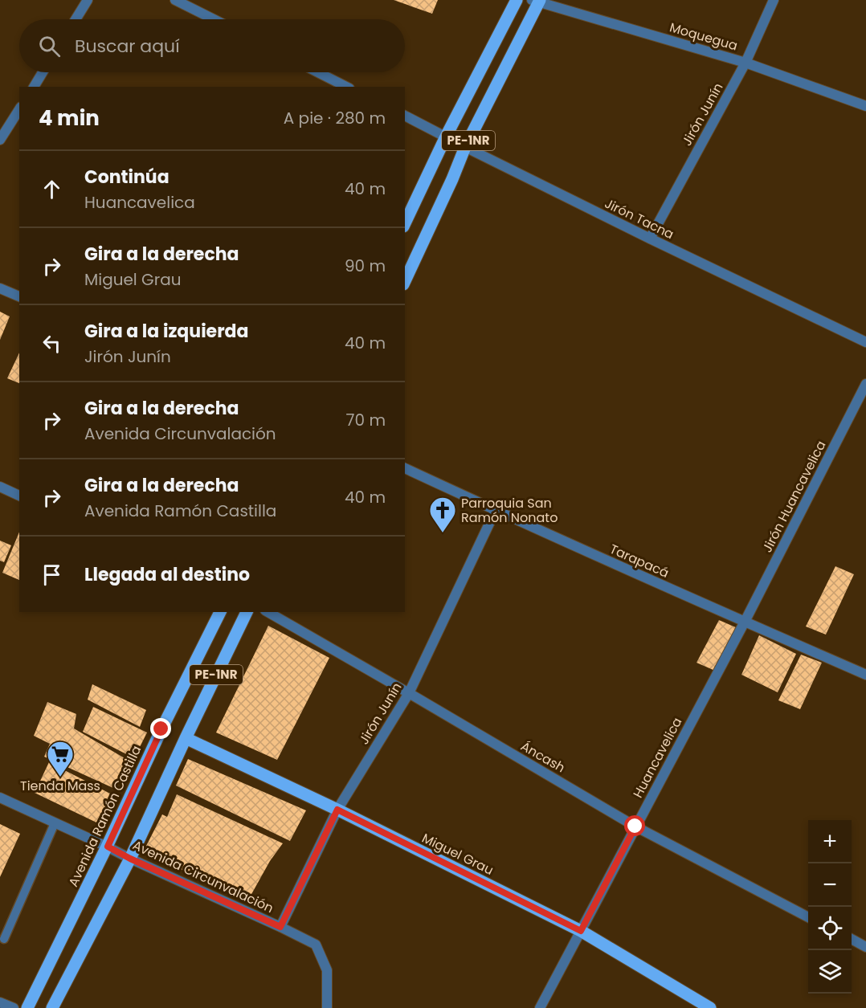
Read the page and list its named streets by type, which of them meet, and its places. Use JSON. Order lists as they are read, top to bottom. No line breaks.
{"streets":{"main road":["PE-1NR","Avenida Ramón Castilla","Miguel Grau"],"street":["Moquegua","Jirón Junín","Jirón Tacna","Jirón Huancavelica","Tarapacá","Áncash","Huancavelica","Avenida Circunvalación"]},"crossings":[["Moquegua","Jirón Junín"],["Moquegua","PE-1NR"],["Jirón Junín","Jirón Tacna"],["Jirón Junín","Tarapacá"],["Jirón Junín","Áncash"],["Jirón Junín","Miguel Grau"],["Jirón Junín","Avenida Circunvalación"],["PE-1NR","Jirón Tacna"],["PE-1NR","Miguel Grau"],["Jirón Huancavelica","Tarapacá"],["Jirón Huancavelica","Huancavelica"],["Tarapacá","Huancavelica"],["Áncash","Huancavelica"],["Huancavelica","Miguel Grau"],["Avenida Ramón Castilla","Avenida Circunvalación"]],"places":{"church":["Parroquia San Ramón Nonato"],"supermarket":["Tienda Mass"]},"page":{"search":"Buscar aquí","heading":["4 min","A pie · 280 m"],"list":[["Continúa","Huancavelica","40 m"],["Gira a la derecha","Miguel Grau","90 m"],["Gira a la izquierda","Jirón Junín","40 m"],["Gira a la derecha","Avenida Circunvalación","70 m"],["Gira a la derecha","Avenida Ramón Castilla","40 m"],"Llegada al destino"],"map_buttons":["+","−"]}}
